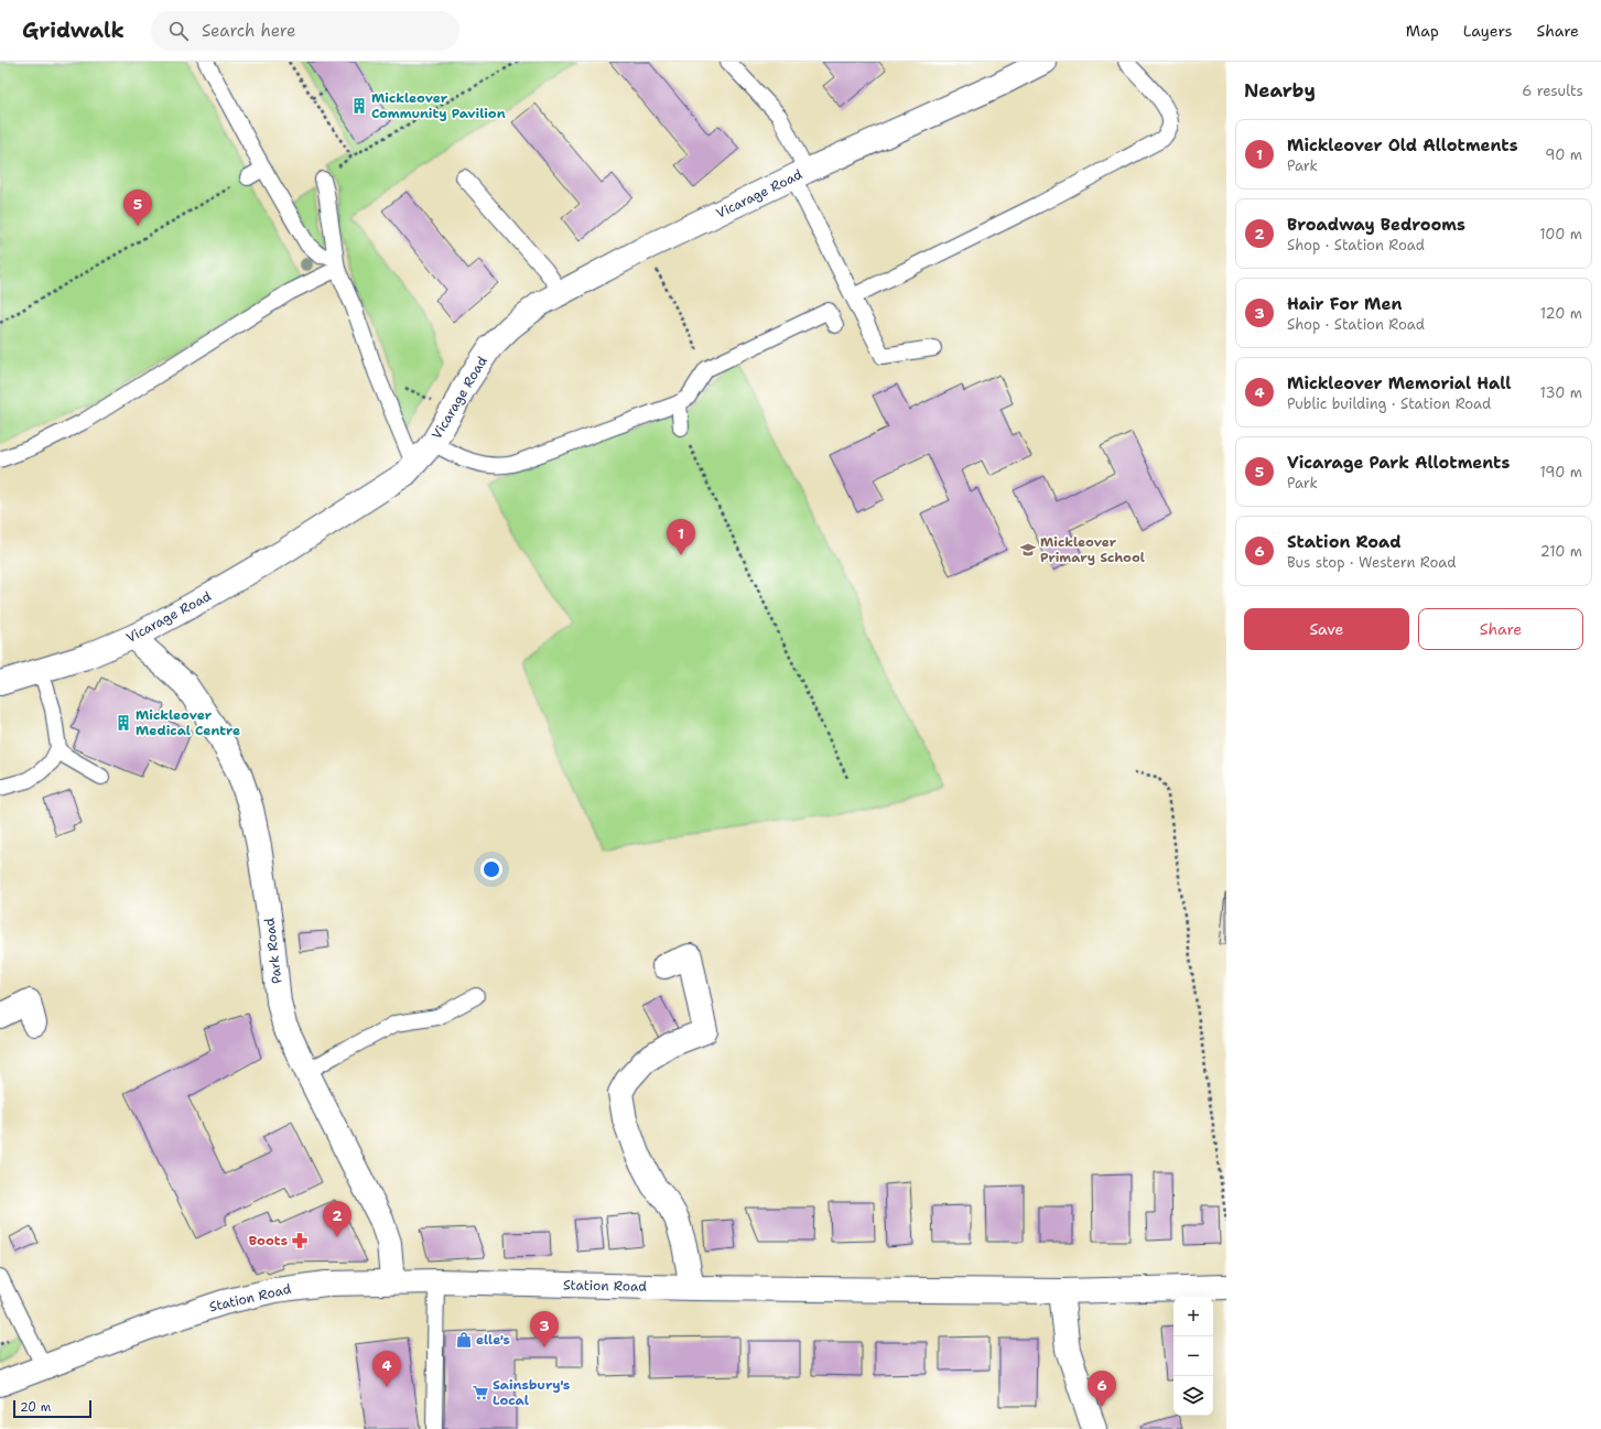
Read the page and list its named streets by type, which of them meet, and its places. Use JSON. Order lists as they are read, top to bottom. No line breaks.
{"streets":{"street":["Vicarage Road","Park Road","Station Road"]},"crossings":[["Vicarage Road","Park Road"],["Park Road","Station Road"]],"places":{"building":["Mickleover Community Pavilion","Mickleover Medical Centre"],"school or university":["Mickleover Primary School"],"pharmacy":["Boots"],"shop":["elle's"],"supermarket":["Sainsbury's Local"]},"scale_bar":"20 m","page":{"header":"Gridwalk","search":"Search here","nav":["Map","Layers","Share"],"heading":["Nearby","6 results"],"list":[{"mark":"1","name":"Mickleover Old Allotments","note":"Park","value":"90 m"},{"mark":"2","name":"Broadway Bedrooms","note":"Shop · Station Road","value":"100 m"},{"mark":"3","name":"Hair For Men","note":"Shop · Station Road","value":"120 m"},{"mark":"4","name":"Mickleover Memorial Hall","note":"Public building · Station Road","value":"130 m"},{"mark":"5","name":"Vicarage Park Allotments","note":"Park","value":"190 m"},{"mark":"6","name":"Station Road","note":"Bus stop · Western Road","value":"210 m"}],"pins":["5","1","2","3","4","6"],"buttons":["Save","Share"],"map_buttons":["+","−"],"scale":"20 m"}}
